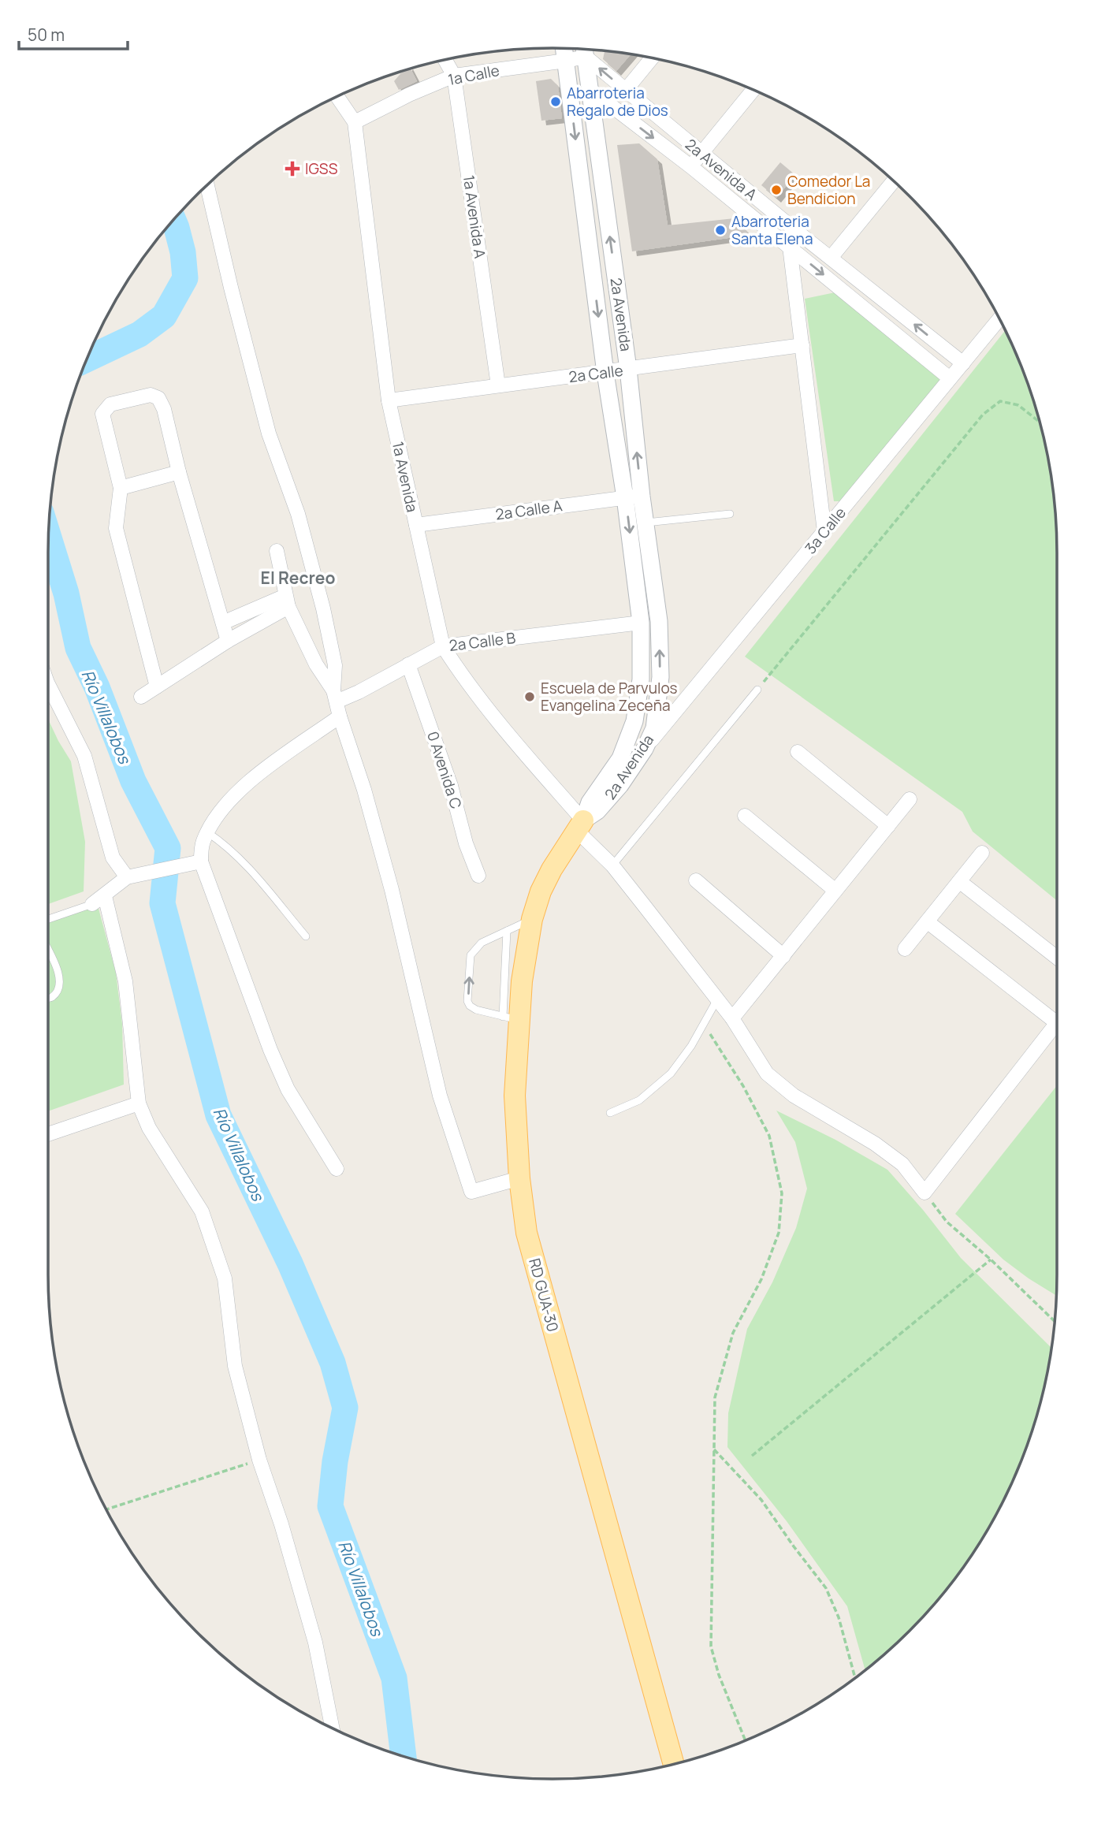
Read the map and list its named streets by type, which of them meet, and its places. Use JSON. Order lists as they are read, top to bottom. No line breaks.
{"streets":{"main road":["RD GUA-30"],"street":["1a Calle","2a Avenida A","1a Avenida A","2a Avenida","2a Calle","1a Avenida","2a Calle A","3a Calle","2a Calle B","0 Avenida C"]},"crossings":[["1a Calle","1a Avenida A"],["1a Calle","2a Avenida"],["1a Calle","1a Avenida"],["2a Avenida A","2a Avenida"],["2a Avenida A","3a Calle"],["1a Avenida A","2a Calle"],["2a Avenida","2a Calle"],["2a Avenida","1a Avenida"],["2a Avenida","2a Calle A"],["2a Avenida","3a Calle"],["2a Avenida","2a Calle B"],["2a Avenida","RD GUA-30"],["2a Calle","1a Avenida"],["1a Avenida","2a Calle A"],["1a Avenida","2a Calle B"],["1a Avenida","RD GUA-30"],["2a Calle B","0 Avenida C"]],"districts":["El Recreo"],"water":["Río Villalobos"],"places":{"other":["Abarroteria Regalo de Dios","Comedor La Bendicion","Abarroteria Santa Elena","Escuela de Parvulos Evangelina Zeceña"],"health":["IGSS"]},"scale_bar":"50 m"}
